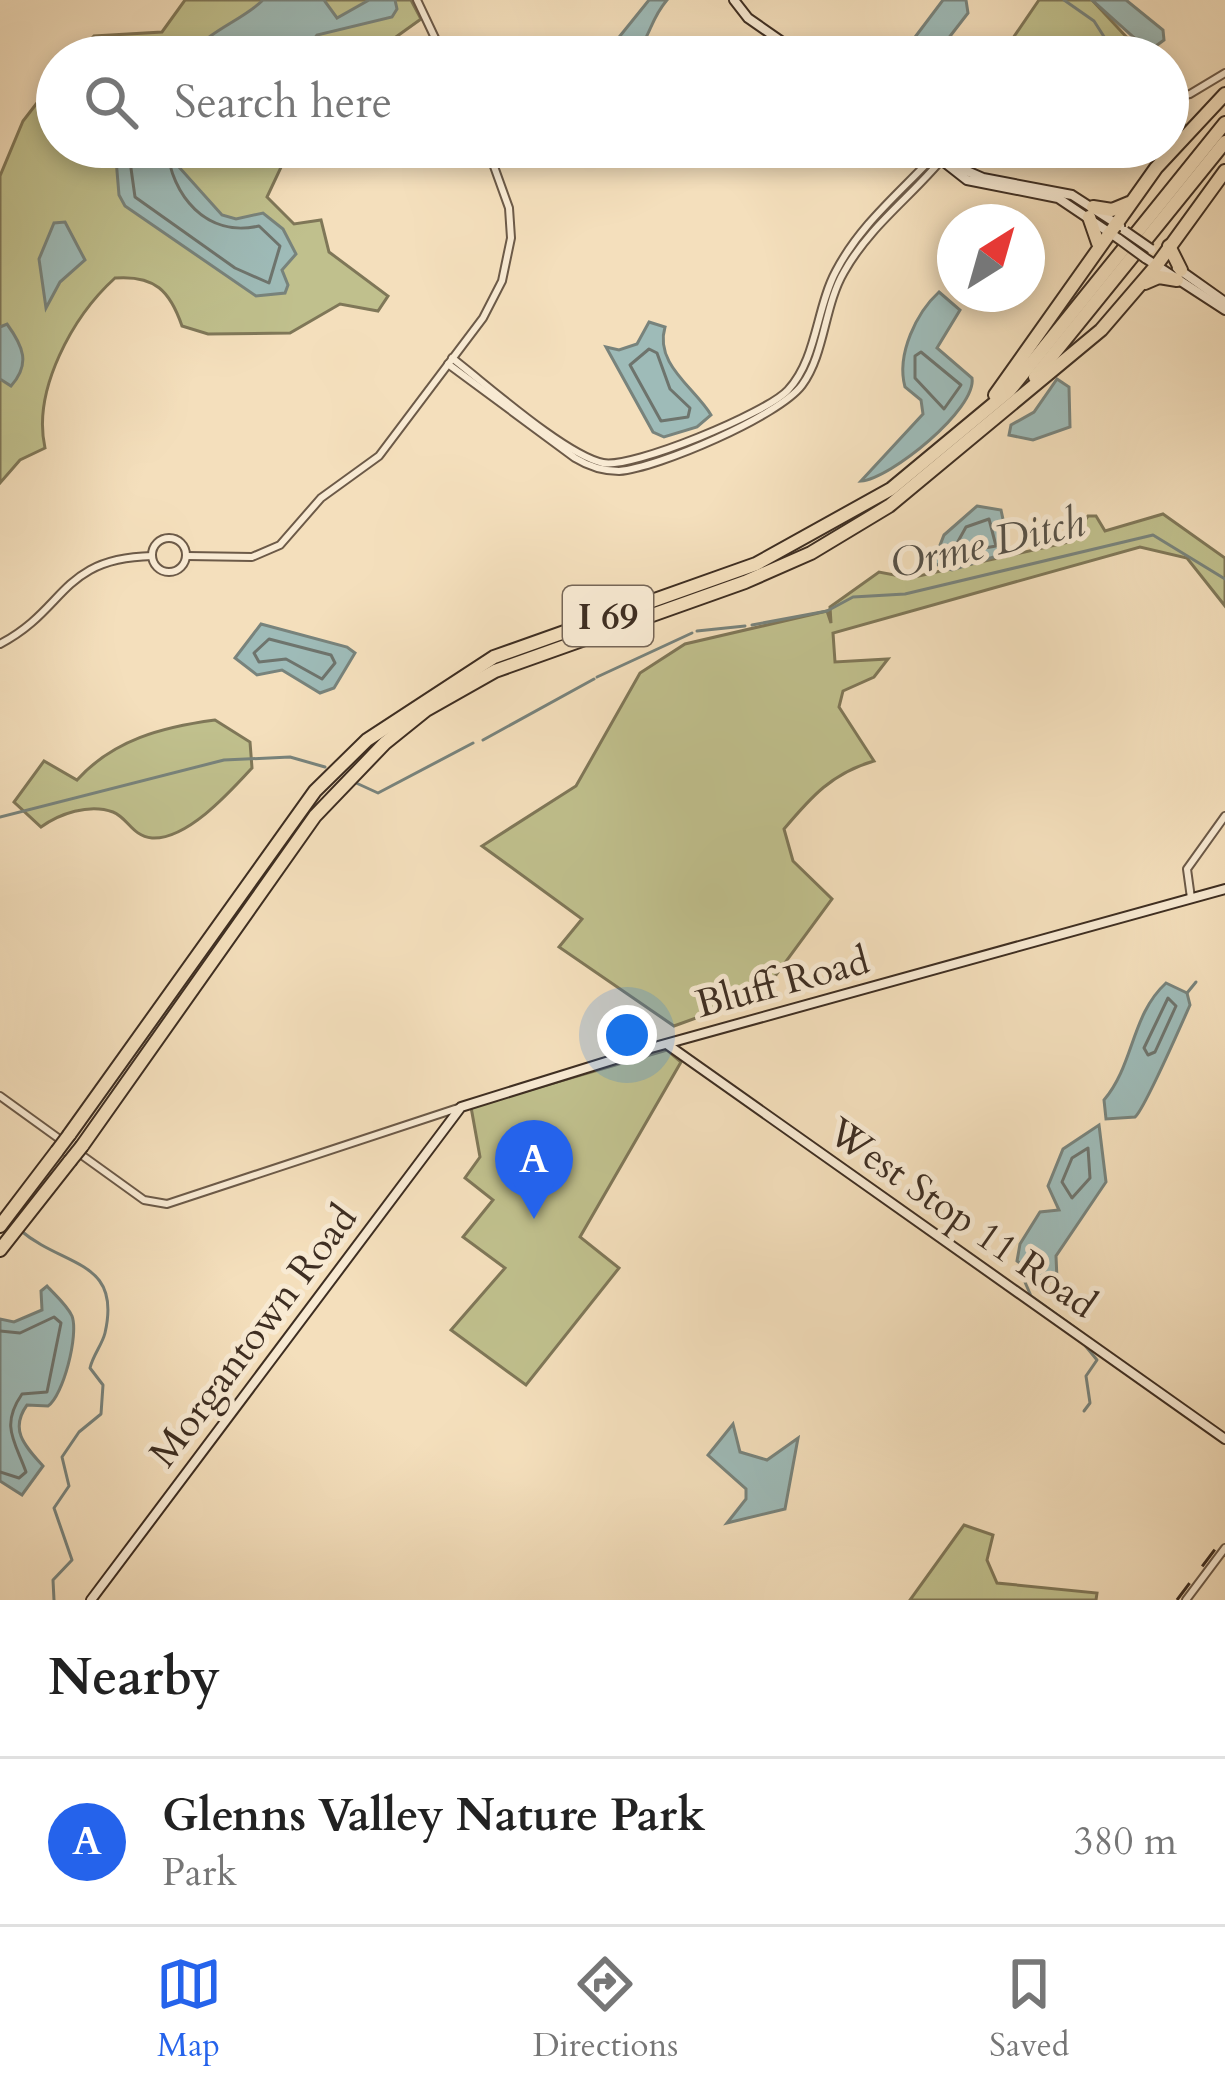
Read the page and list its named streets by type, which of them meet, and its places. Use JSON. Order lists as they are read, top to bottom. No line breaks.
{"streets":{"highway":["I 69"],"main road":["Bluff Road","West Stop 11 Road","Morgantown Road"]},"crossings":[["Bluff Road","West Stop 11 Road"],["Bluff Road","Morgantown Road"]],"water":["Orme Ditch"],"north":"top right","page":{"search":"Search here","pins":"A","heading":"Nearby","list":[{"mark":"A","name":"Glenns Valley Nature Park","note":"Park","value":"380 m"}],"nav":["Map","Directions","Saved"]}}
